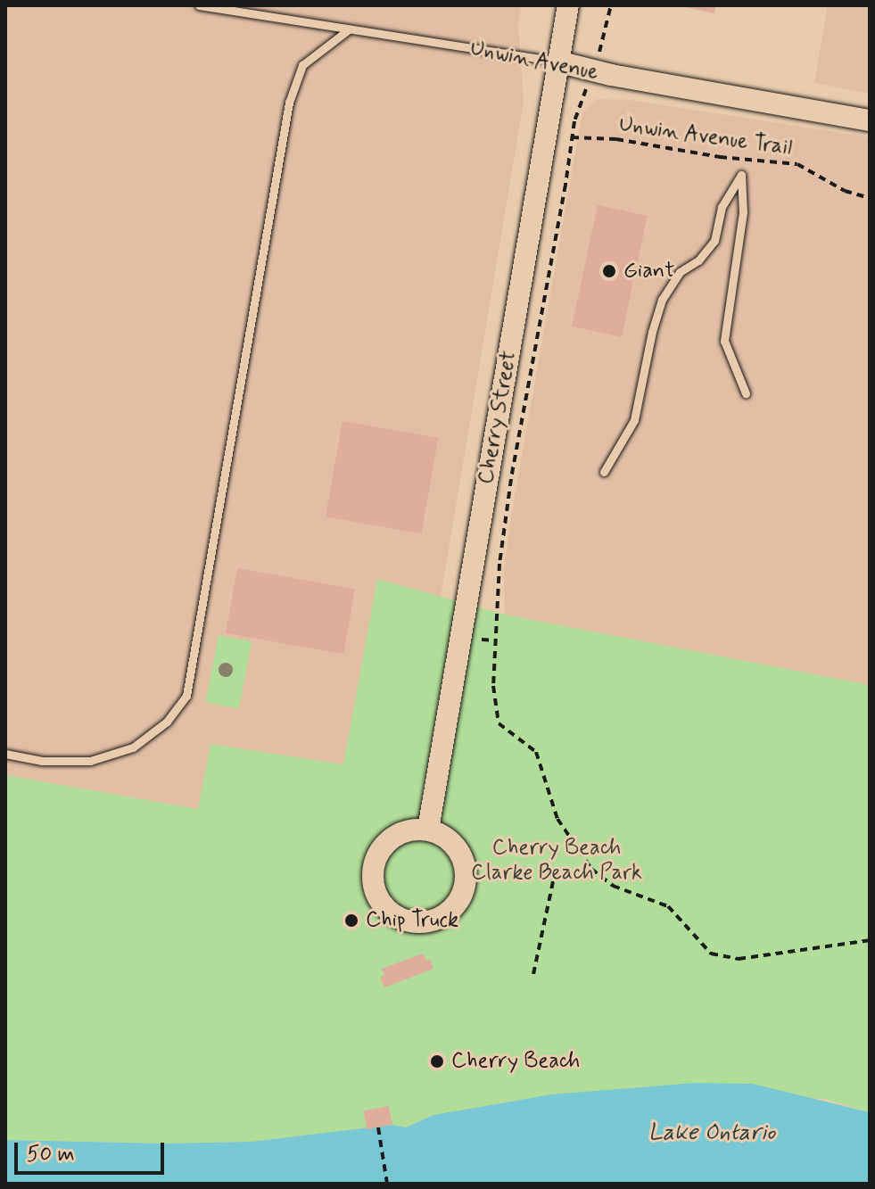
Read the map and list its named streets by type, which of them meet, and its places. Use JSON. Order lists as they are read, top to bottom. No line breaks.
{"streets":{"street":["Unwin Avenue","Cherry Street"],"path":["Unwin Avenue Trail"]},"crossings":[["Unwin Avenue","Cherry Street"]],"water":["Lake Ontario"],"parks":["Cherry Beach Clarke Beach Park"],"places":["Giant","Chip Truck","Cherry Beach"],"scale_bar":"50 m"}
